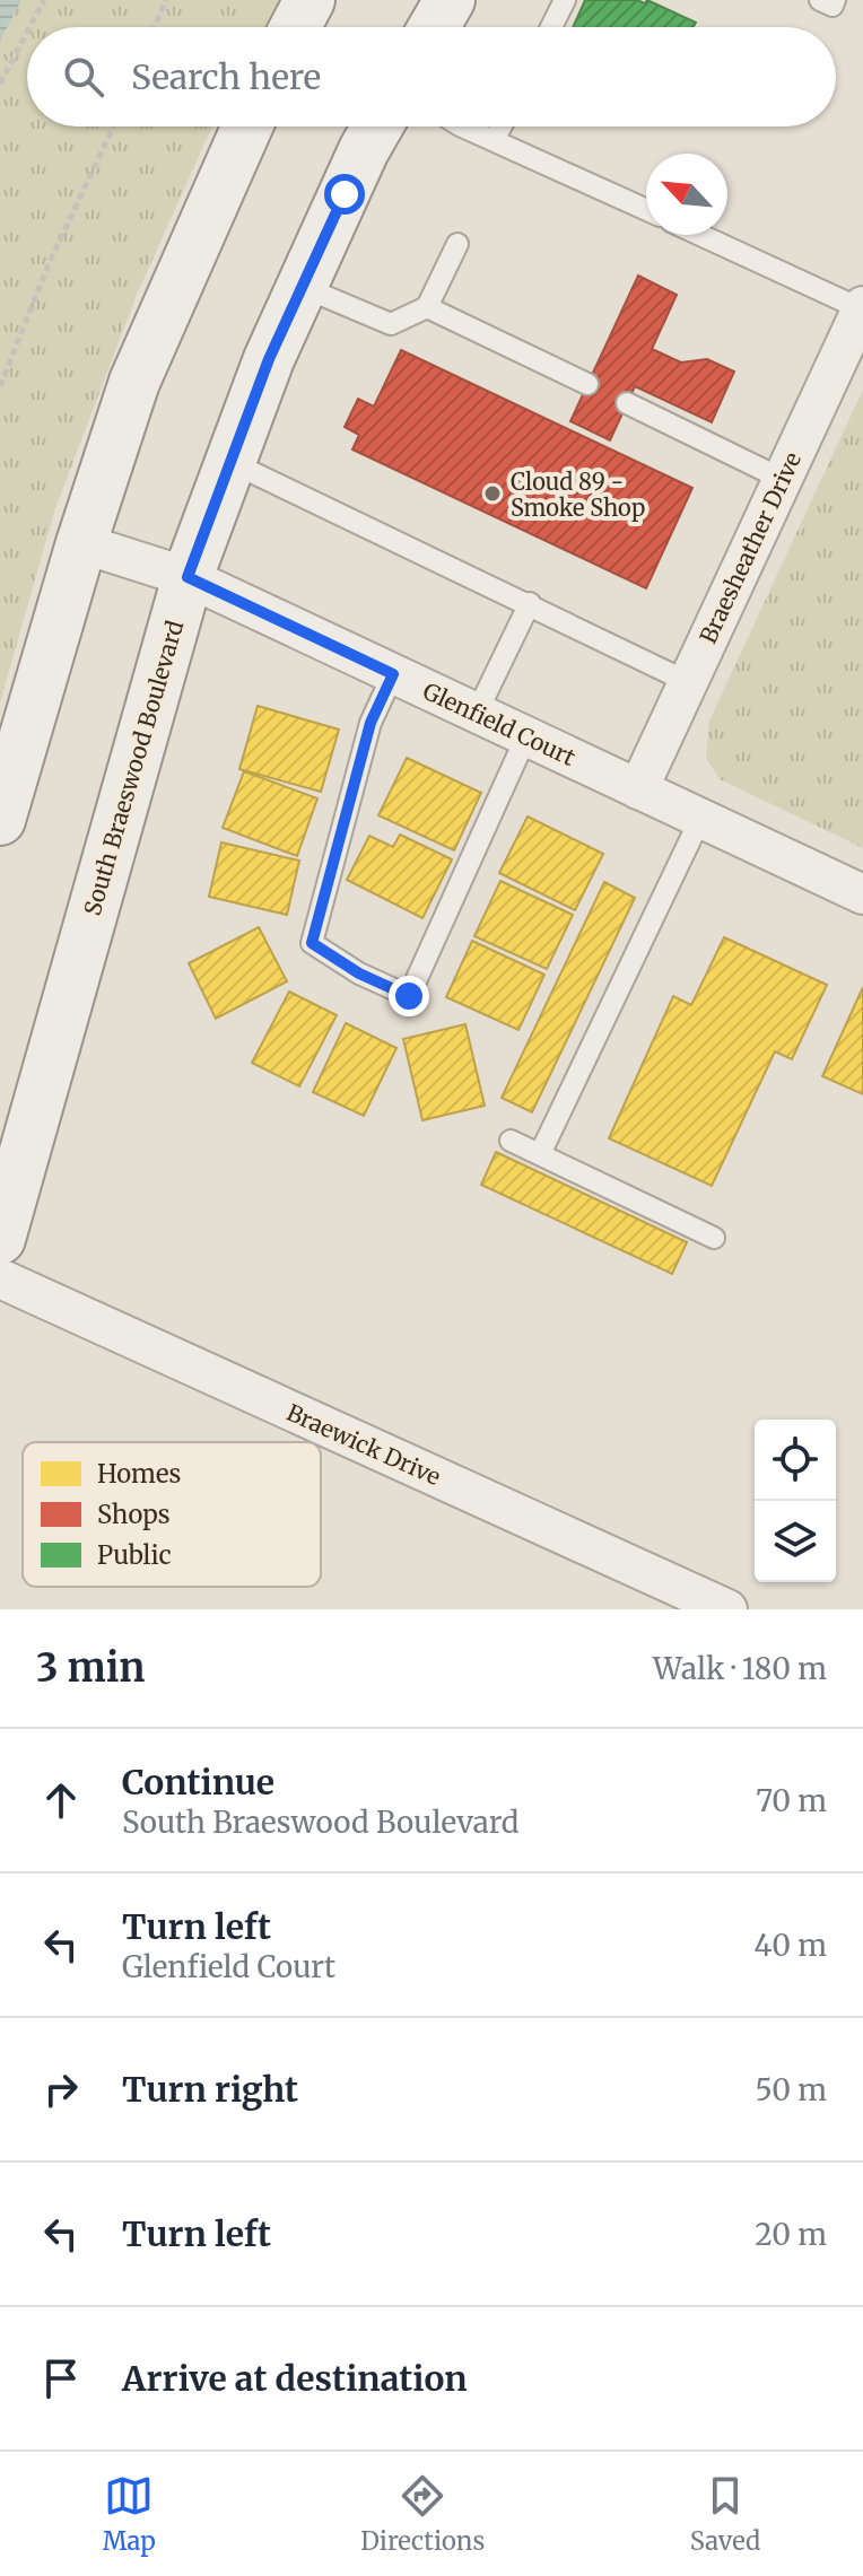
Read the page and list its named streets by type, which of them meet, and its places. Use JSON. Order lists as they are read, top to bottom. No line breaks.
{"streets":{"main road":["South Braeswood Boulevard"],"street":["Braesheather Drive","Glenfield Court","Braewick Drive"]},"crossings":[["Braesheather Drive","Glenfield Court"],["Glenfield Court","South Braeswood Boulevard"]],"places":["Cloud 89 - Smoke Shop"],"legend":["Homes","Shops","Public"],"north":"top left","page":{"search":"Search here","heading":["3 min","Walk · 180 m"],"list":[["Continue","South Braeswood Boulevard","70 m"],["Turn left","Glenfield Court","40 m"],["Turn right","50 m"],["Turn left","20 m"],"Arrive at destination"],"nav":["Map","Directions","Saved"]}}
